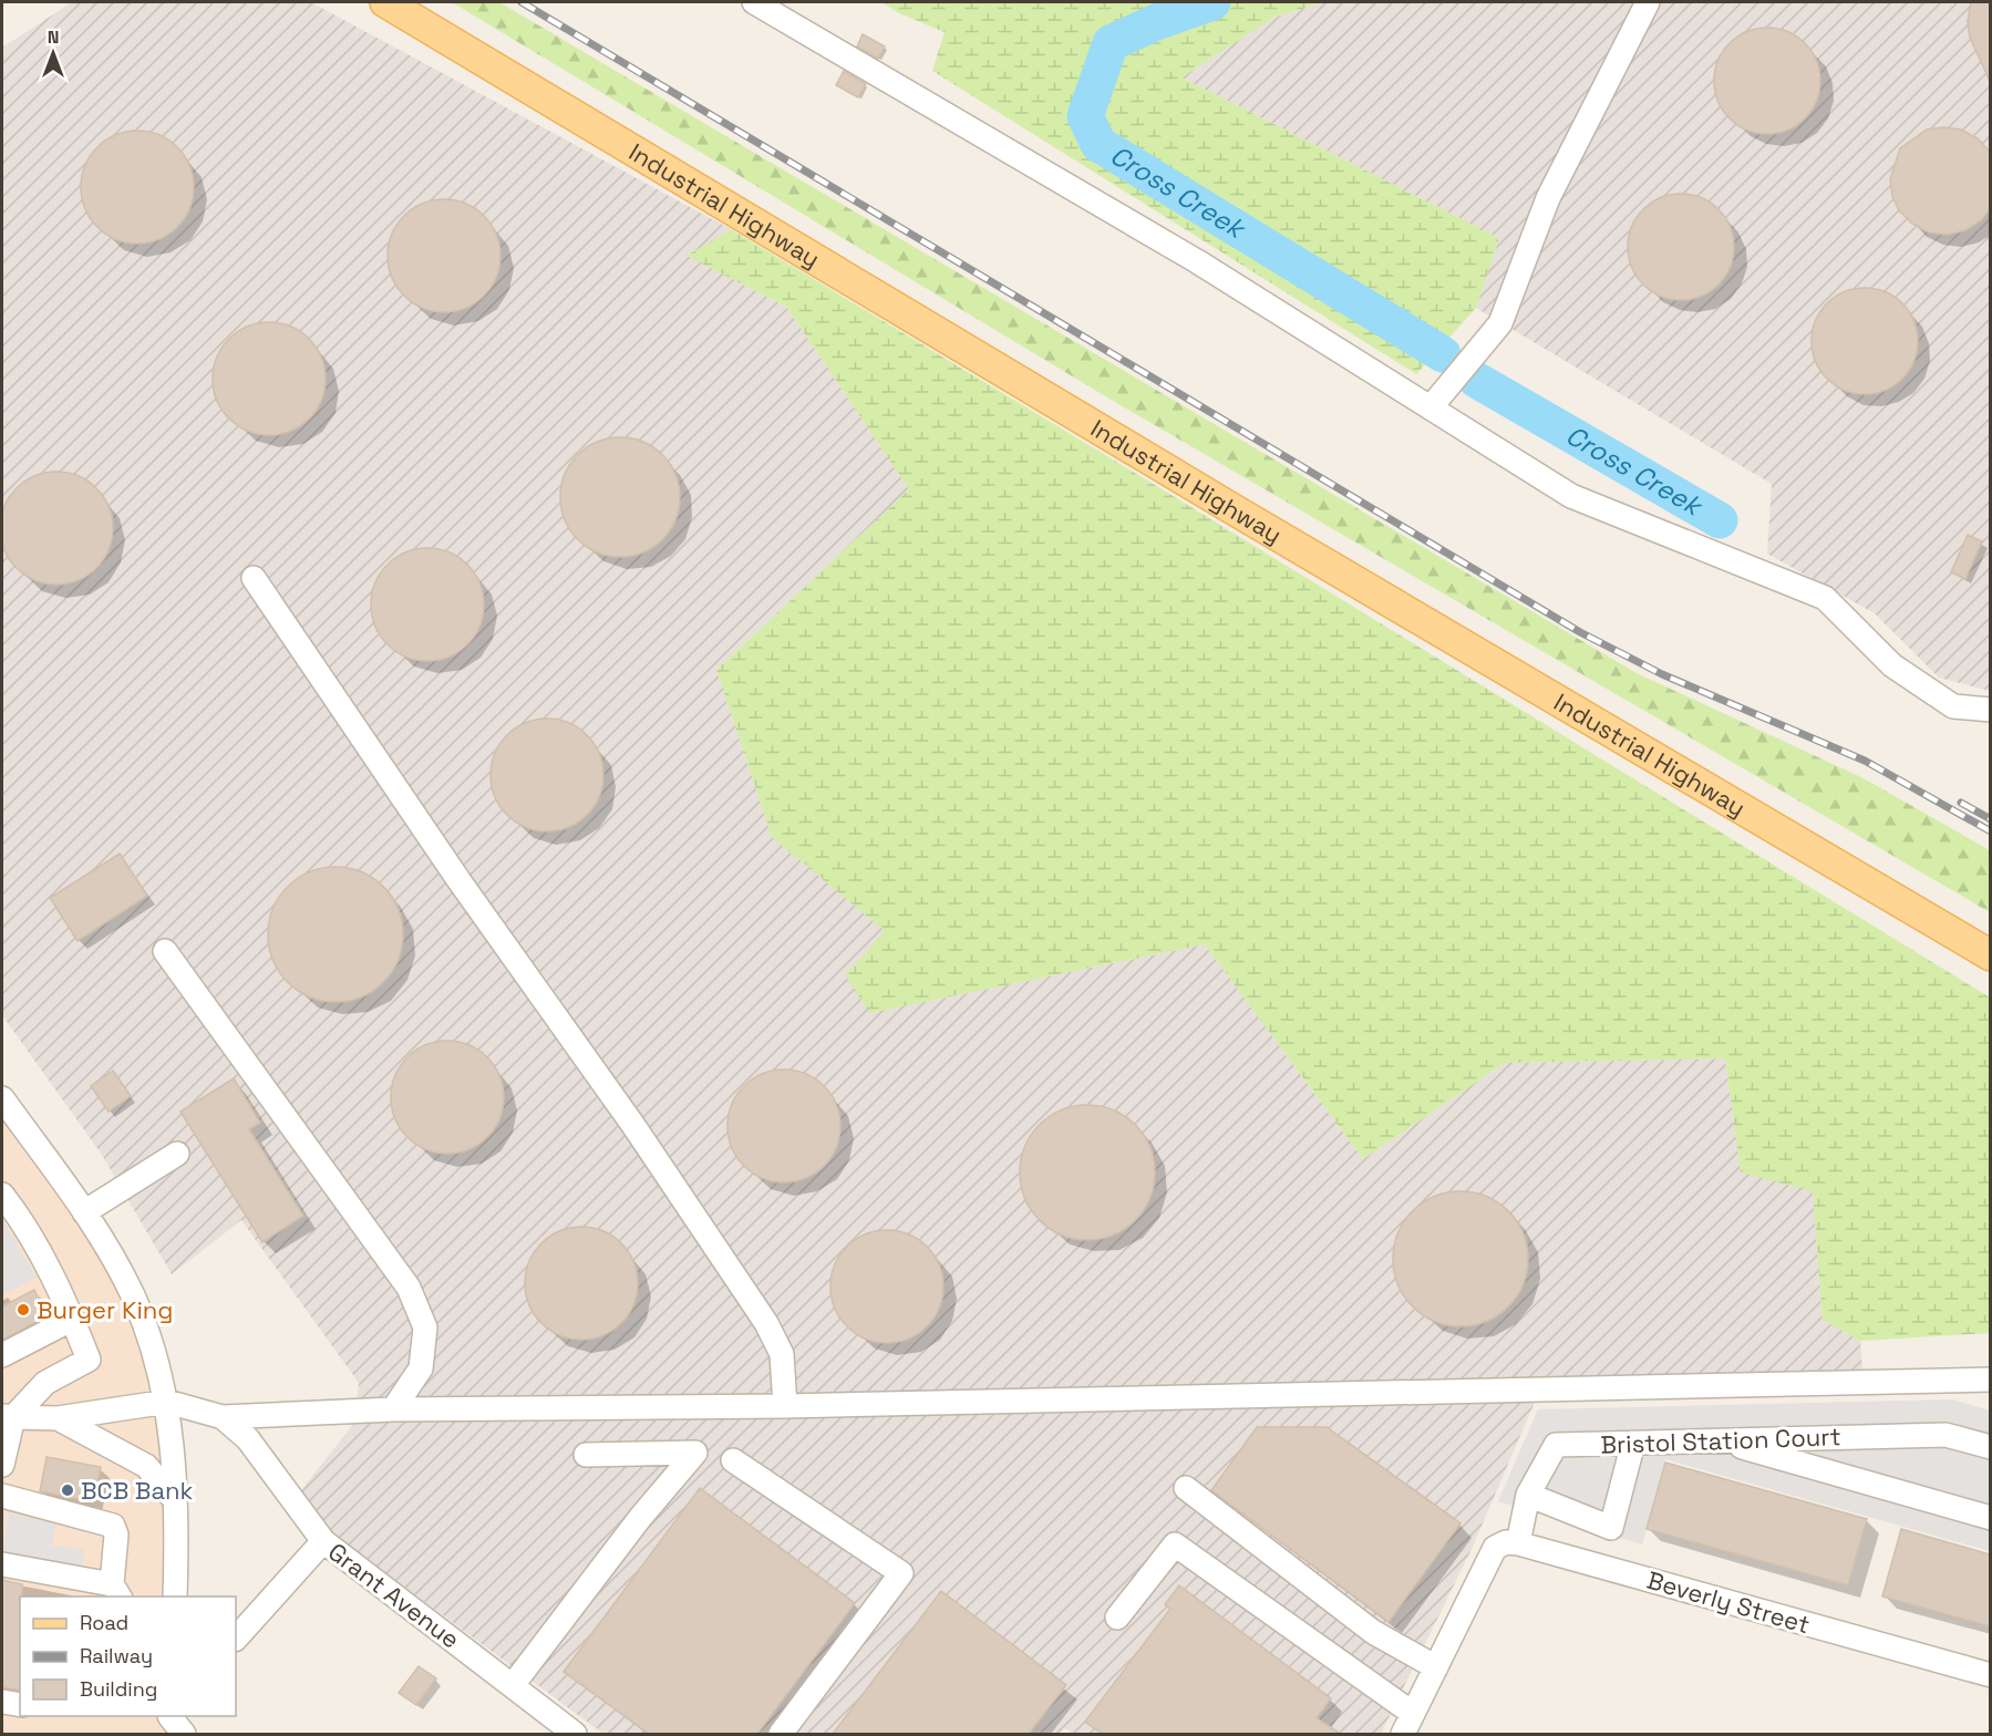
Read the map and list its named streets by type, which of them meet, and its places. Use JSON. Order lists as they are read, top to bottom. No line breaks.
{"streets":{"main road":["Industrial Highway"],"street":["Bristol Station Court","Grant Avenue","Beverly Street"]},"crossings":[["Bristol Station Court","Beverly Street"]],"water":["Cross Creek"],"places":["Burger King","BCB Bank"],"legend":["Road","Railway","Building"],"north":"top"}
